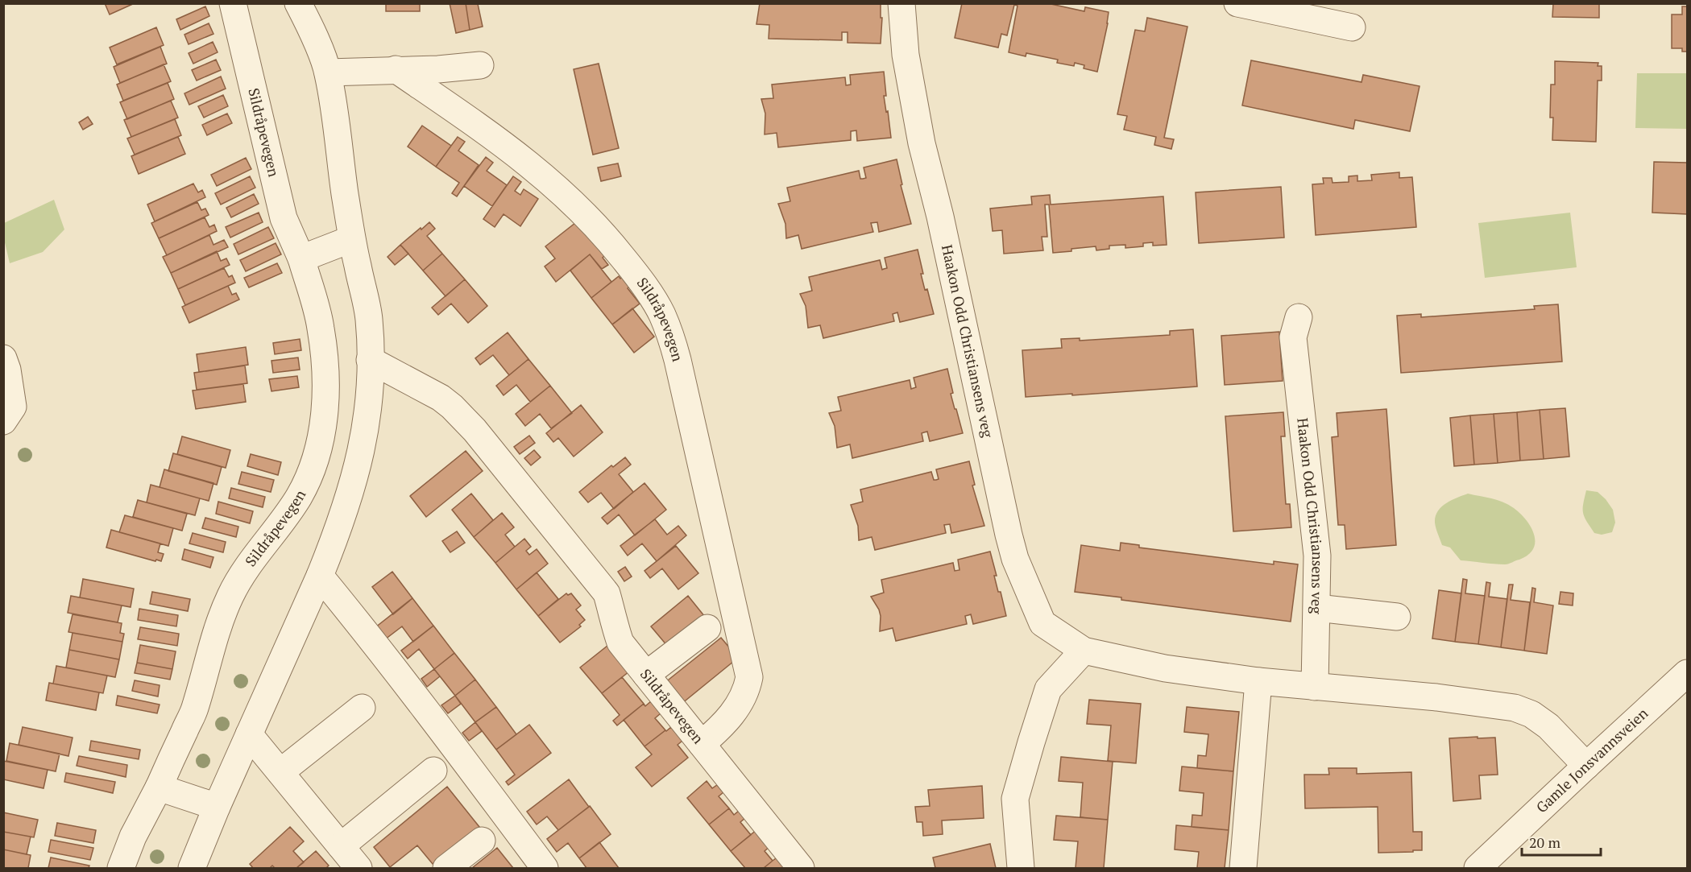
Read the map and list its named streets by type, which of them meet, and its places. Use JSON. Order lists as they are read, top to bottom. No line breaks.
{"streets":{"street":["Sildråpevegen","Haakon Odd Christiansens veg","Gamle Jonsvannsveien"]},"crossings":[["Haakon Odd Christiansens veg","Gamle Jonsvannsveien"]],"scale_bar":"20 m"}
